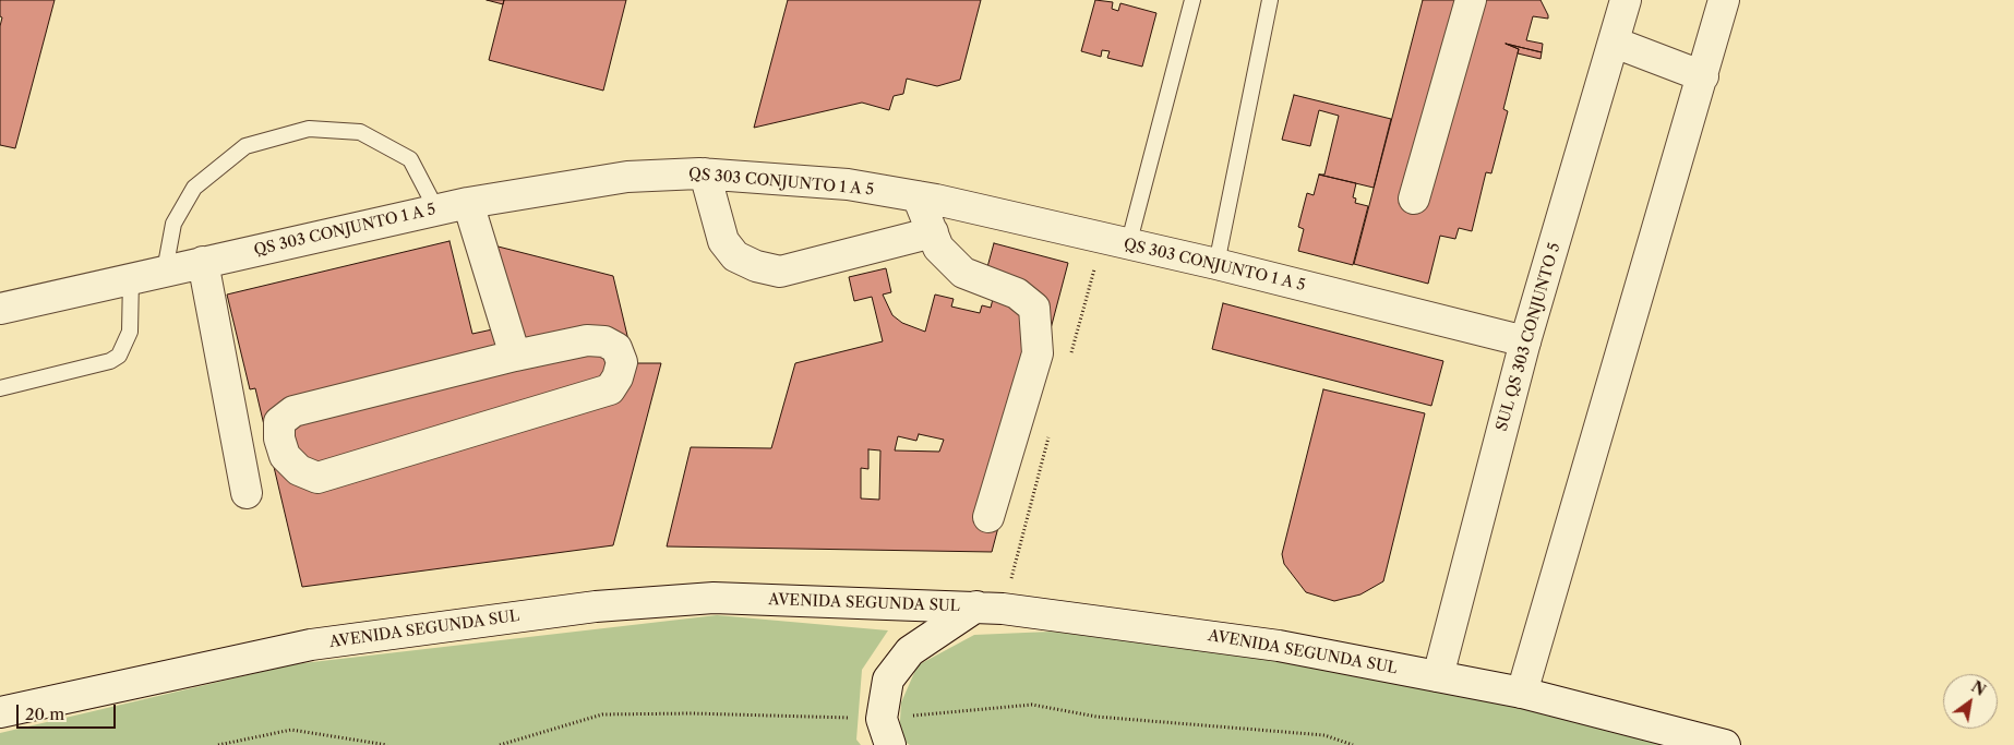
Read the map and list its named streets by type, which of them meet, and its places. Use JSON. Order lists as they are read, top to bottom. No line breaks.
{"streets":{"street":["QS 303 CONJUNTO 1 A 5","SUL QS 303 CONJUNTO 5","AVENIDA SEGUNDA SUL"]},"crossings":[["QS 303 CONJUNTO 1 A 5","SUL QS 303 CONJUNTO 5"],["SUL QS 303 CONJUNTO 5","AVENIDA SEGUNDA SUL"]],"scale_bar":"20 m","north":"top right"}
